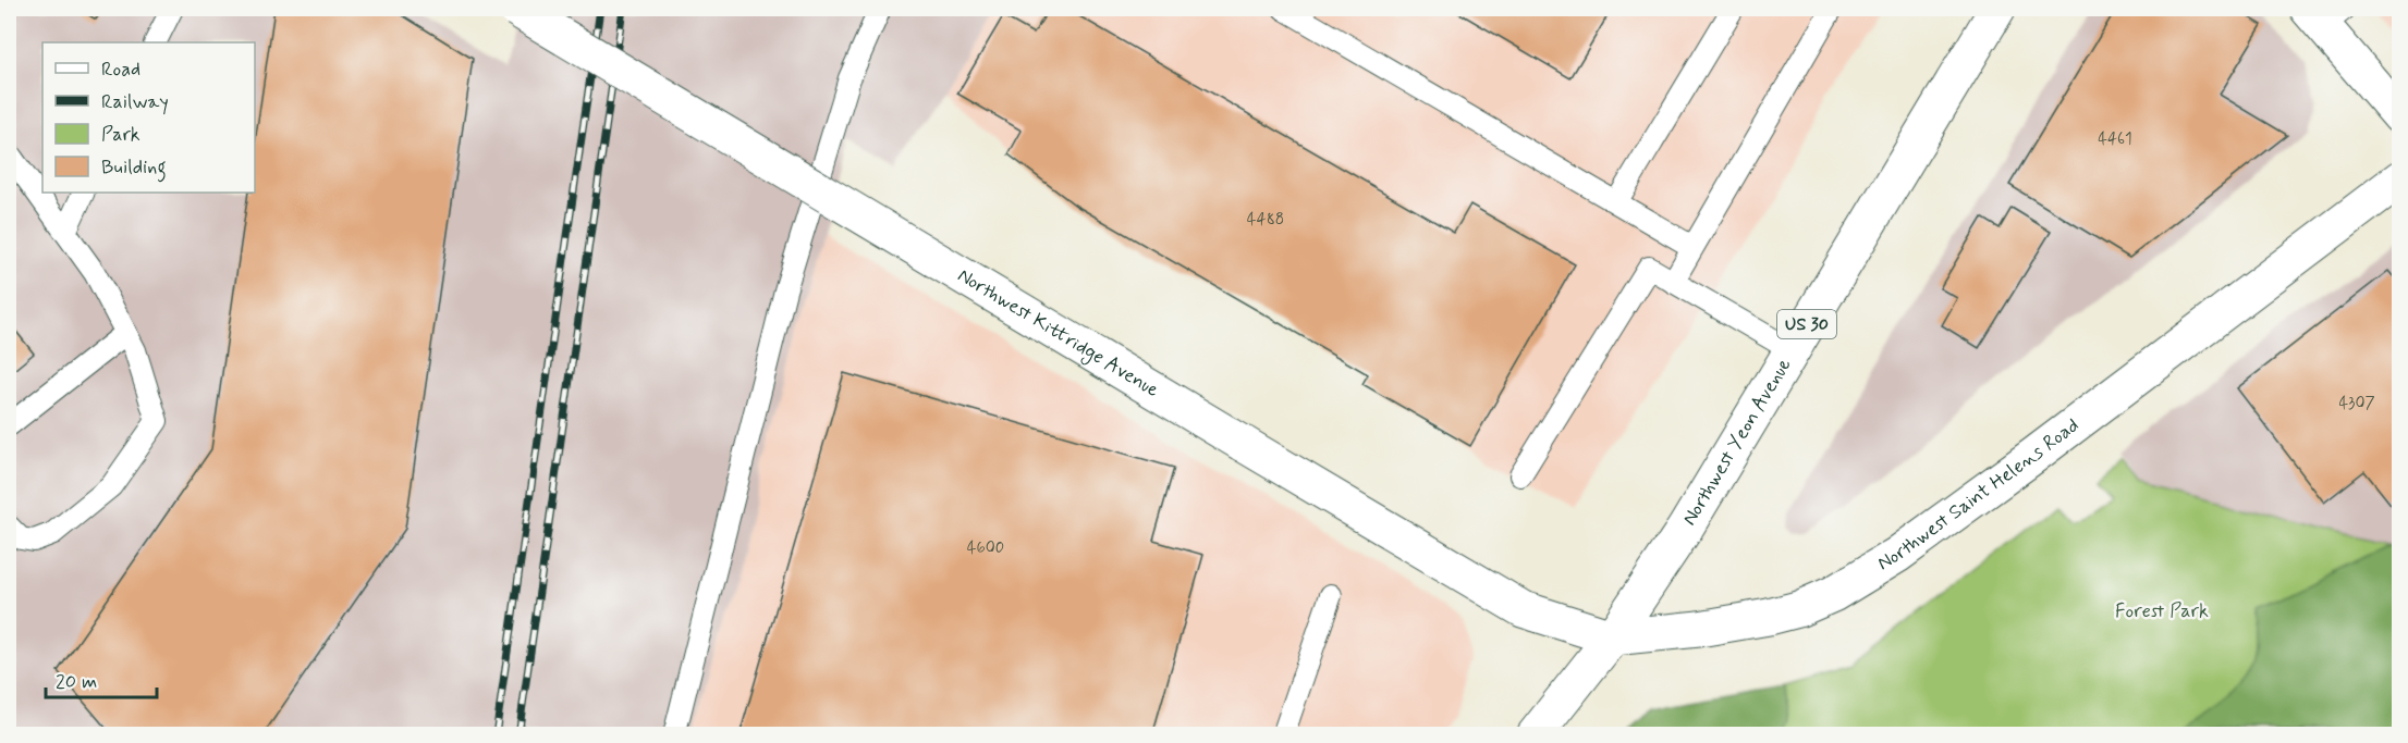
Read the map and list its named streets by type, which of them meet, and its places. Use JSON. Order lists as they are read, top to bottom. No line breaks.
{"streets":{"main road":["US 30","Northwest Kittridge Avenue","Northwest Yeon Avenue","Northwest Saint Helens Road"]},"crossings":[["US 30","Northwest Kittridge Avenue"],["US 30","Northwest Yeon Avenue"],["US 30","Northwest Saint Helens Road"],["Northwest Kittridge Avenue","Northwest Yeon Avenue"],["Northwest Kittridge Avenue","Northwest Saint Helens Road"],["Northwest Yeon Avenue","Northwest Saint Helens Road"]],"parks":["Forest Park"],"house_numbers":["4461","4488","4307","4600"],"legend":["Road","Railway","Park","Building"],"scale_bar":"20 m"}
